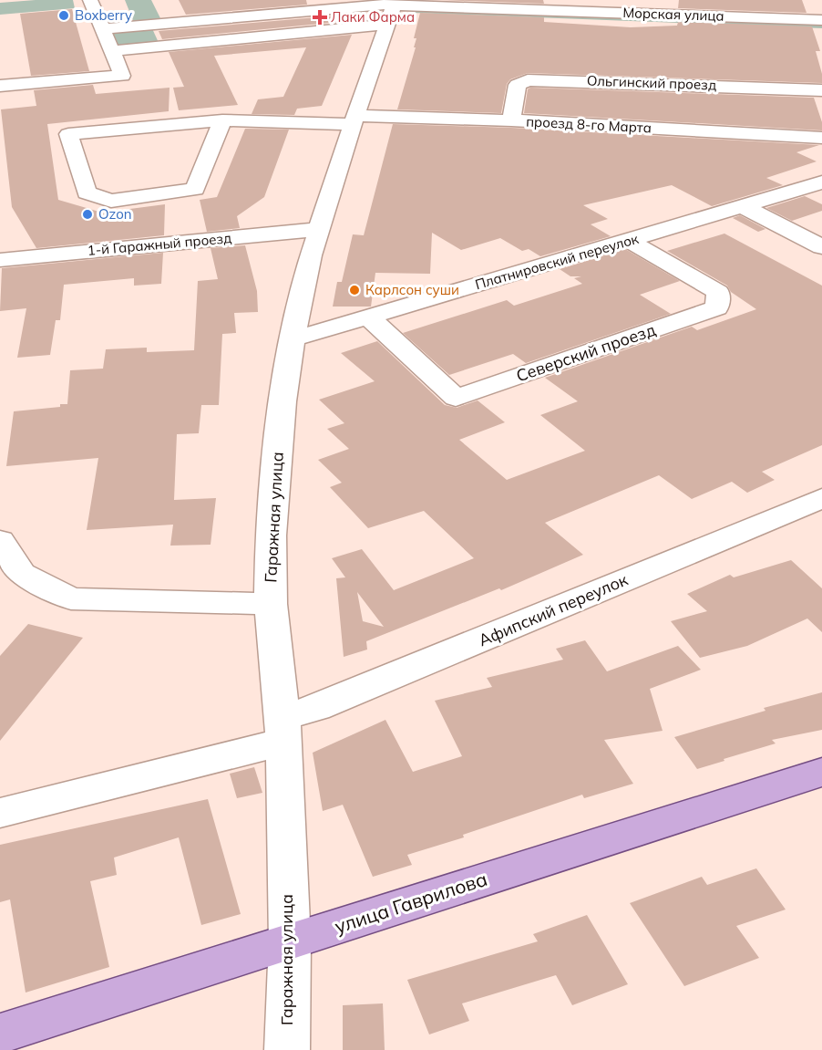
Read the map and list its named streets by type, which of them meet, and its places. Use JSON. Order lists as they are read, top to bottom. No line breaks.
{"streets":{"main road":["улица Гаврилова"],"street":["Морская улица","Ольгинский проезд","проезд 8-го Марта","1-й Гаражный проезд","Платнировский переулок","Северский проезд","Гаражная улица","Афипский переулок"]},"crossings":[["Морская улица","Гаражная улица"],["Ольгинский проезд","проезд 8-го Марта"],["проезд 8-го Марта","Гаражная улица"],["1-й Гаражный проезд","Гаражная улица"],["Платнировский переулок","Северский проезд"],["Платнировский переулок","Гаражная улица"],["Гаражная улица","Афипский переулок"],["Гаражная улица","улица Гаврилова"]],"places":{"other":["Boxberry","Ozon","Карлсон суши"],"health":["Лаки Фарма"]}}
